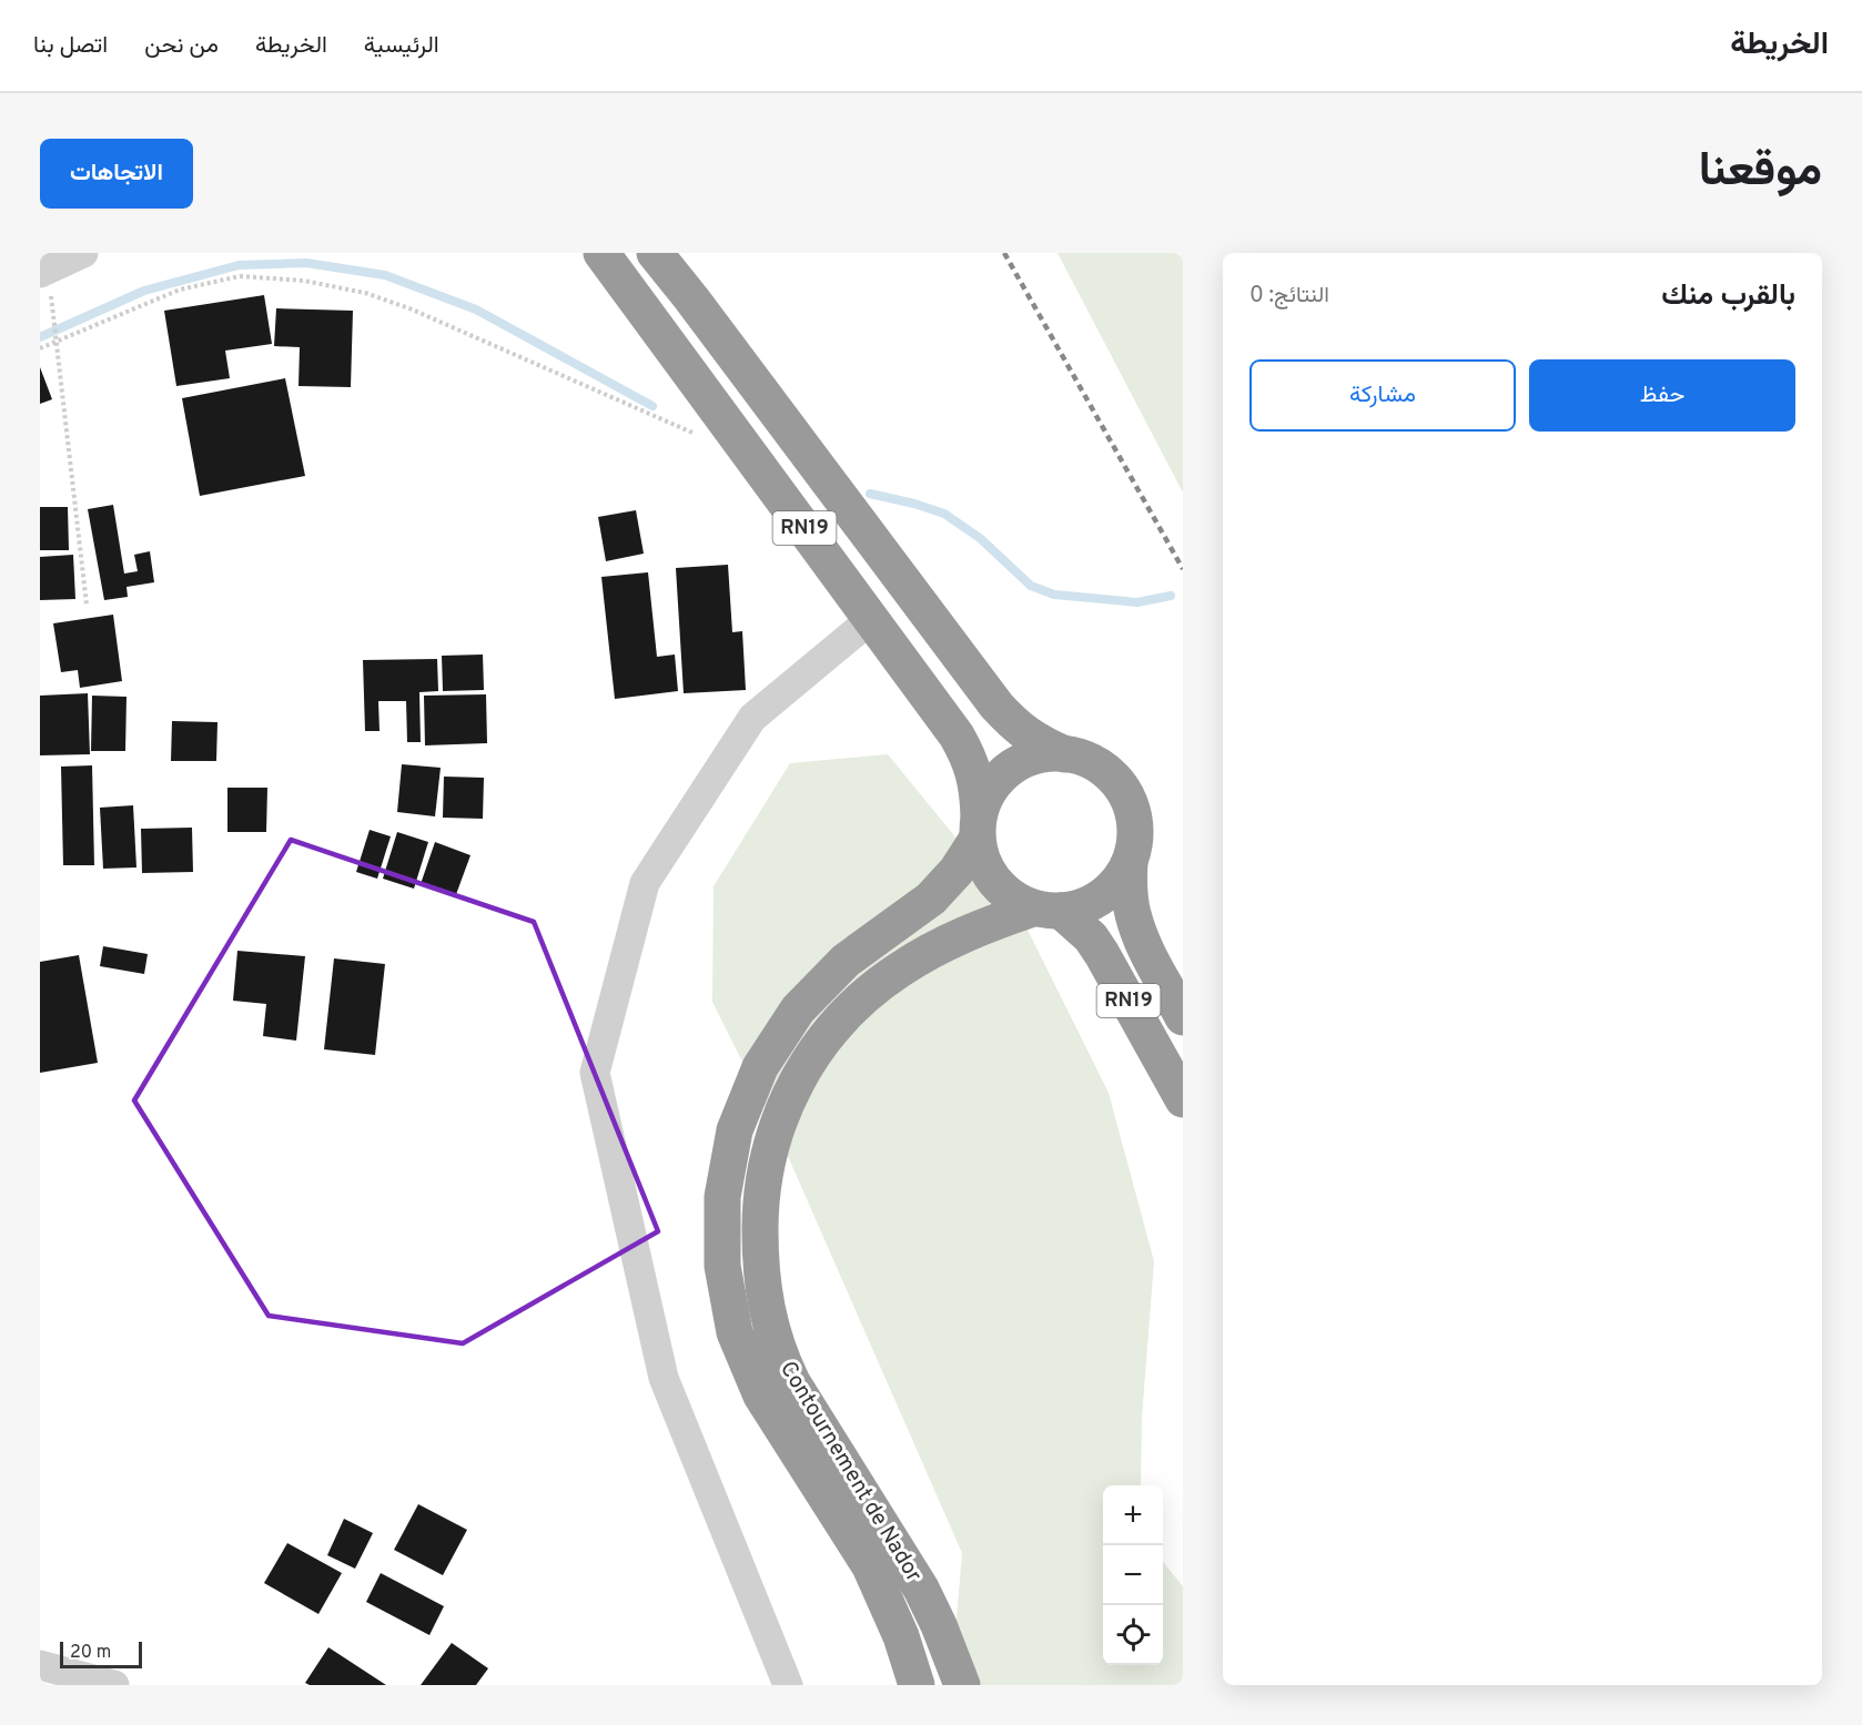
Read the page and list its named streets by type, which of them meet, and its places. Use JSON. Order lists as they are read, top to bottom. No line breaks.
{"streets":{"highway":["RN19","Contournement de Nador"]},"crossings":[["RN19","Contournement de Nador"]],"scale_bar":"20 m","page":{"header":"الخريطة","nav":["الرئيسية","الخريطة","من نحن","اتصل بنا"],"title":"موقعنا","buttons":["الاتجاهات",["حفظ","مشاركة"]],"heading":["بالقرب منك","النتائج: 0"],"map_buttons":["+","−"],"scale":"20 m"}}
